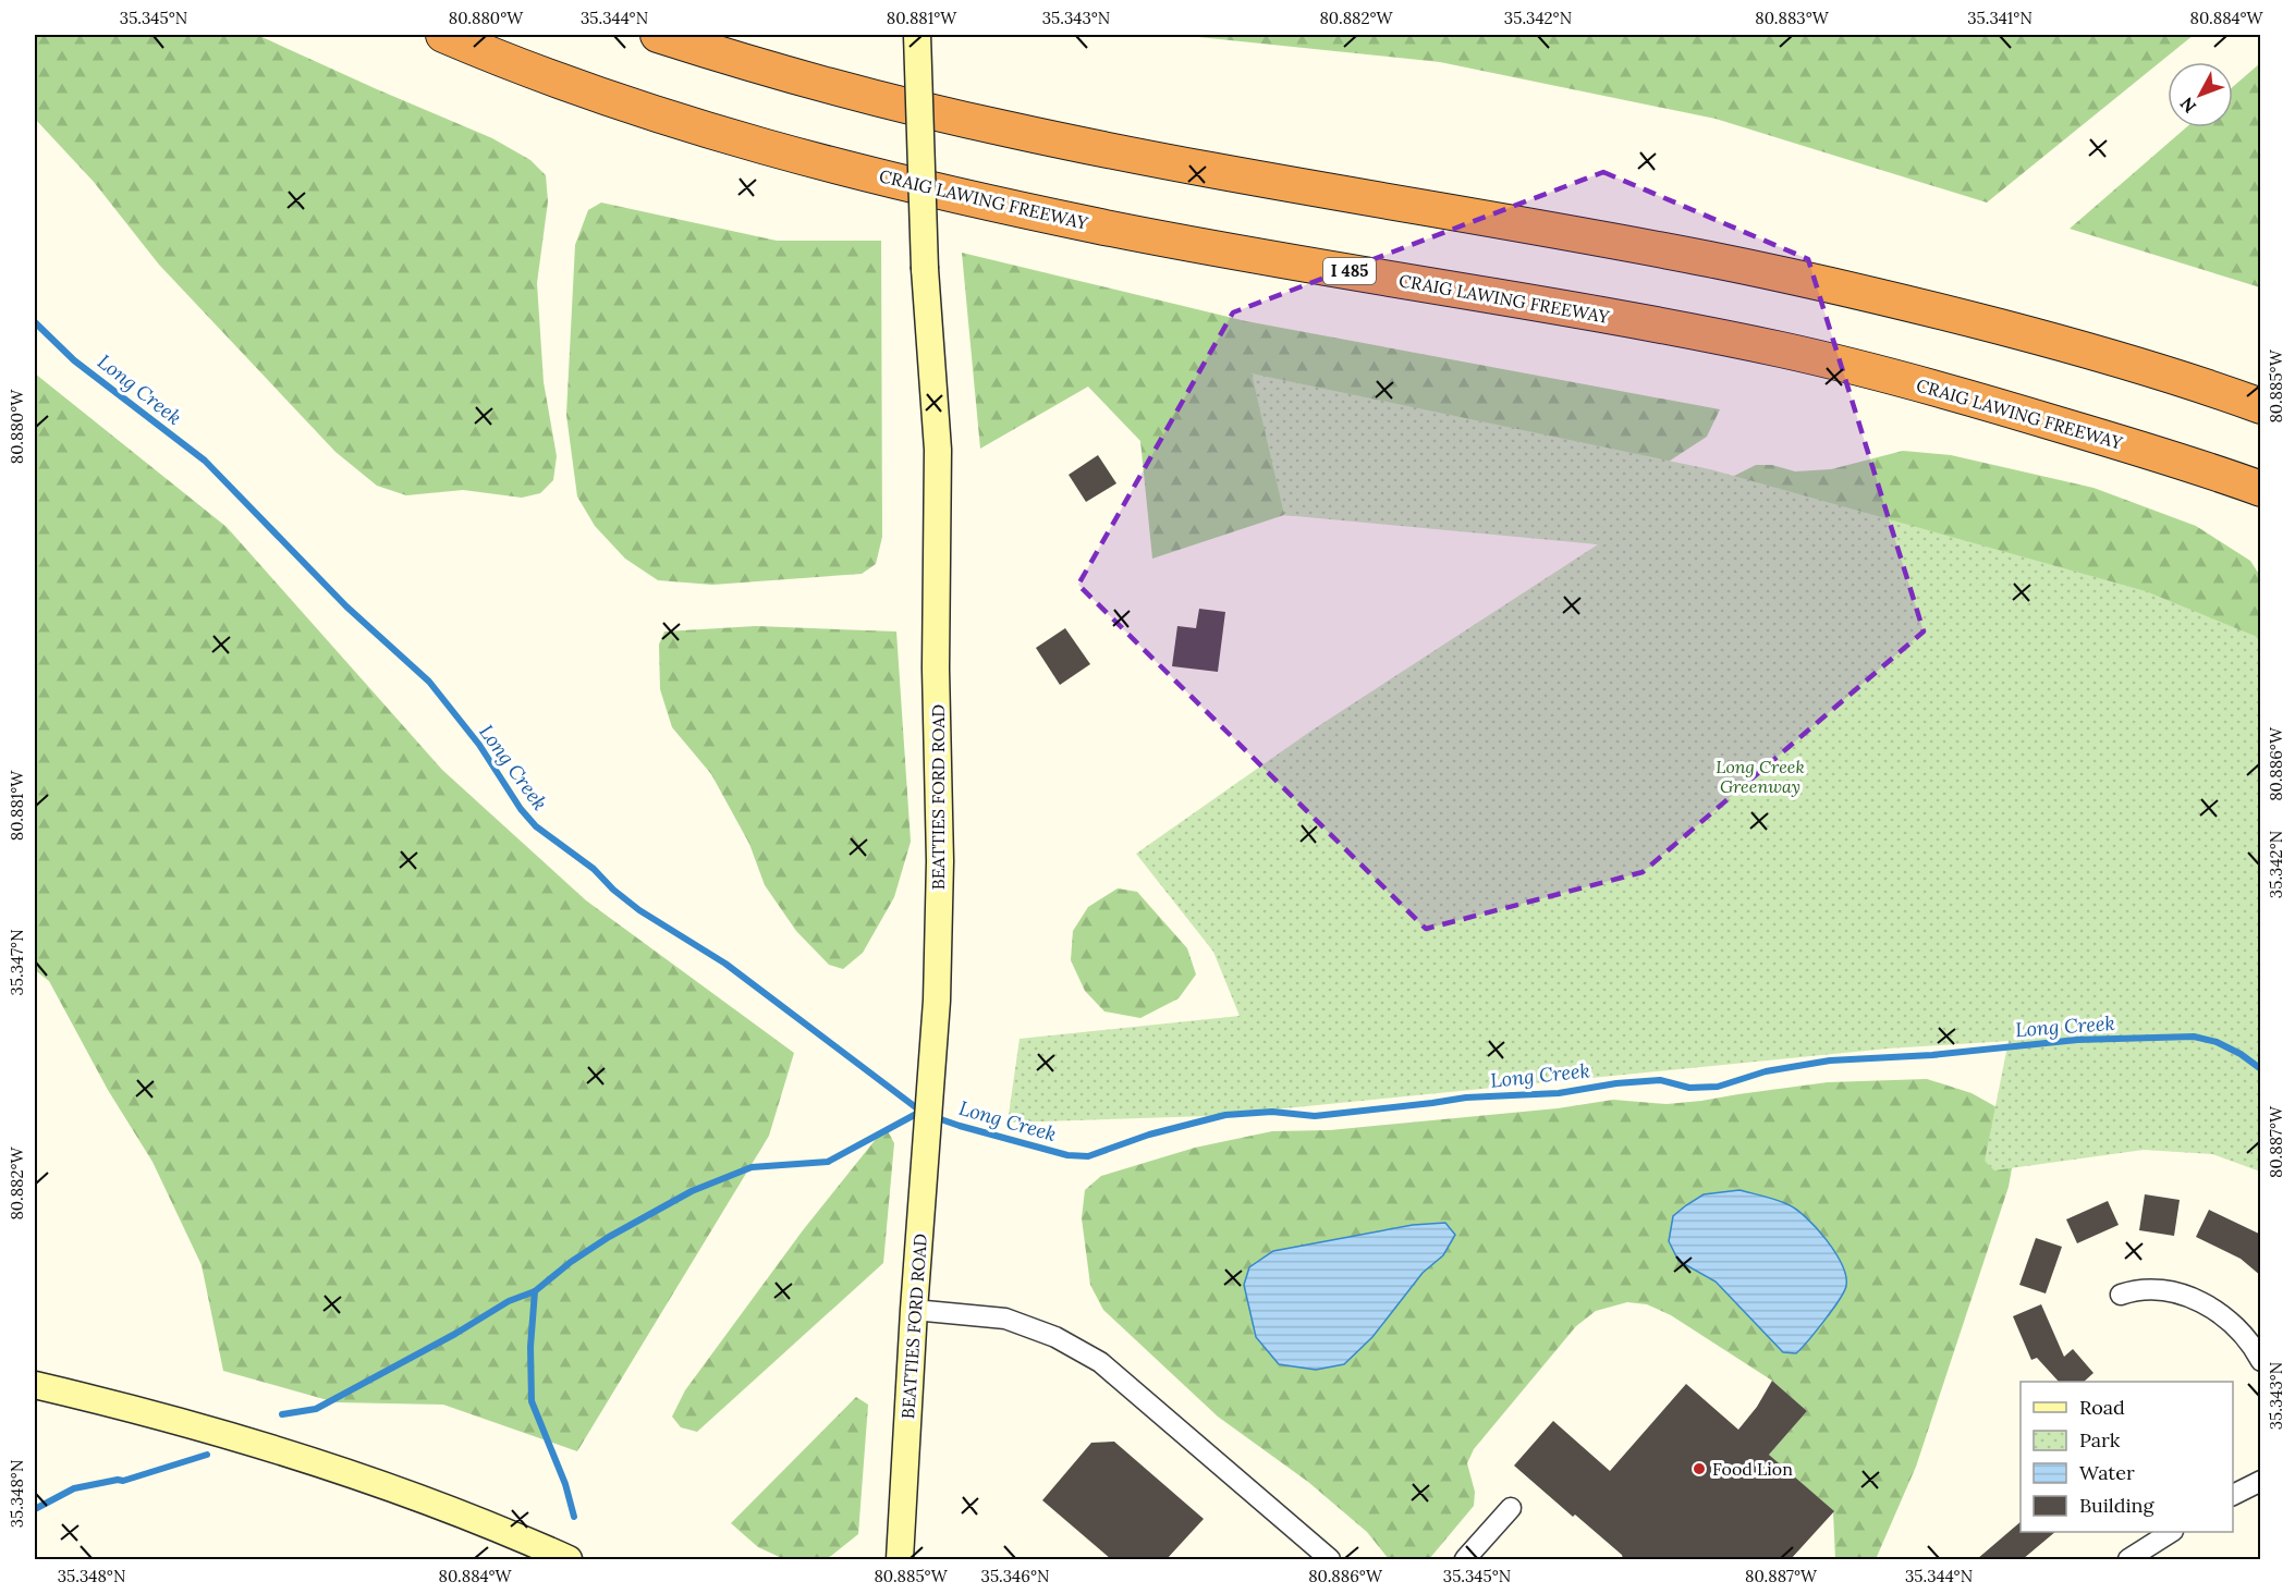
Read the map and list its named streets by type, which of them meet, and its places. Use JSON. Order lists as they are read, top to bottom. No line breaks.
{"streets":{"highway":["CRAIG LAWING FREEWAY","I 485"],"main road":["BEATTIES FORD ROAD"]},"water":["Long Creek"],"parks":["Long Creek Greenway"],"places":["Food Lion"],"legend":["Road","Park","Water","Building"],"north":"bottom left","coordinates":["35.345°N","80.880°W","35.344°N","80.881°W","35.343°N","80.882°W","35.342°N","80.883°W","35.341°N","80.884°W","80.885°W","80.886°W","35.347°N","80.887°W","35.348°N","35.346°N"]}
